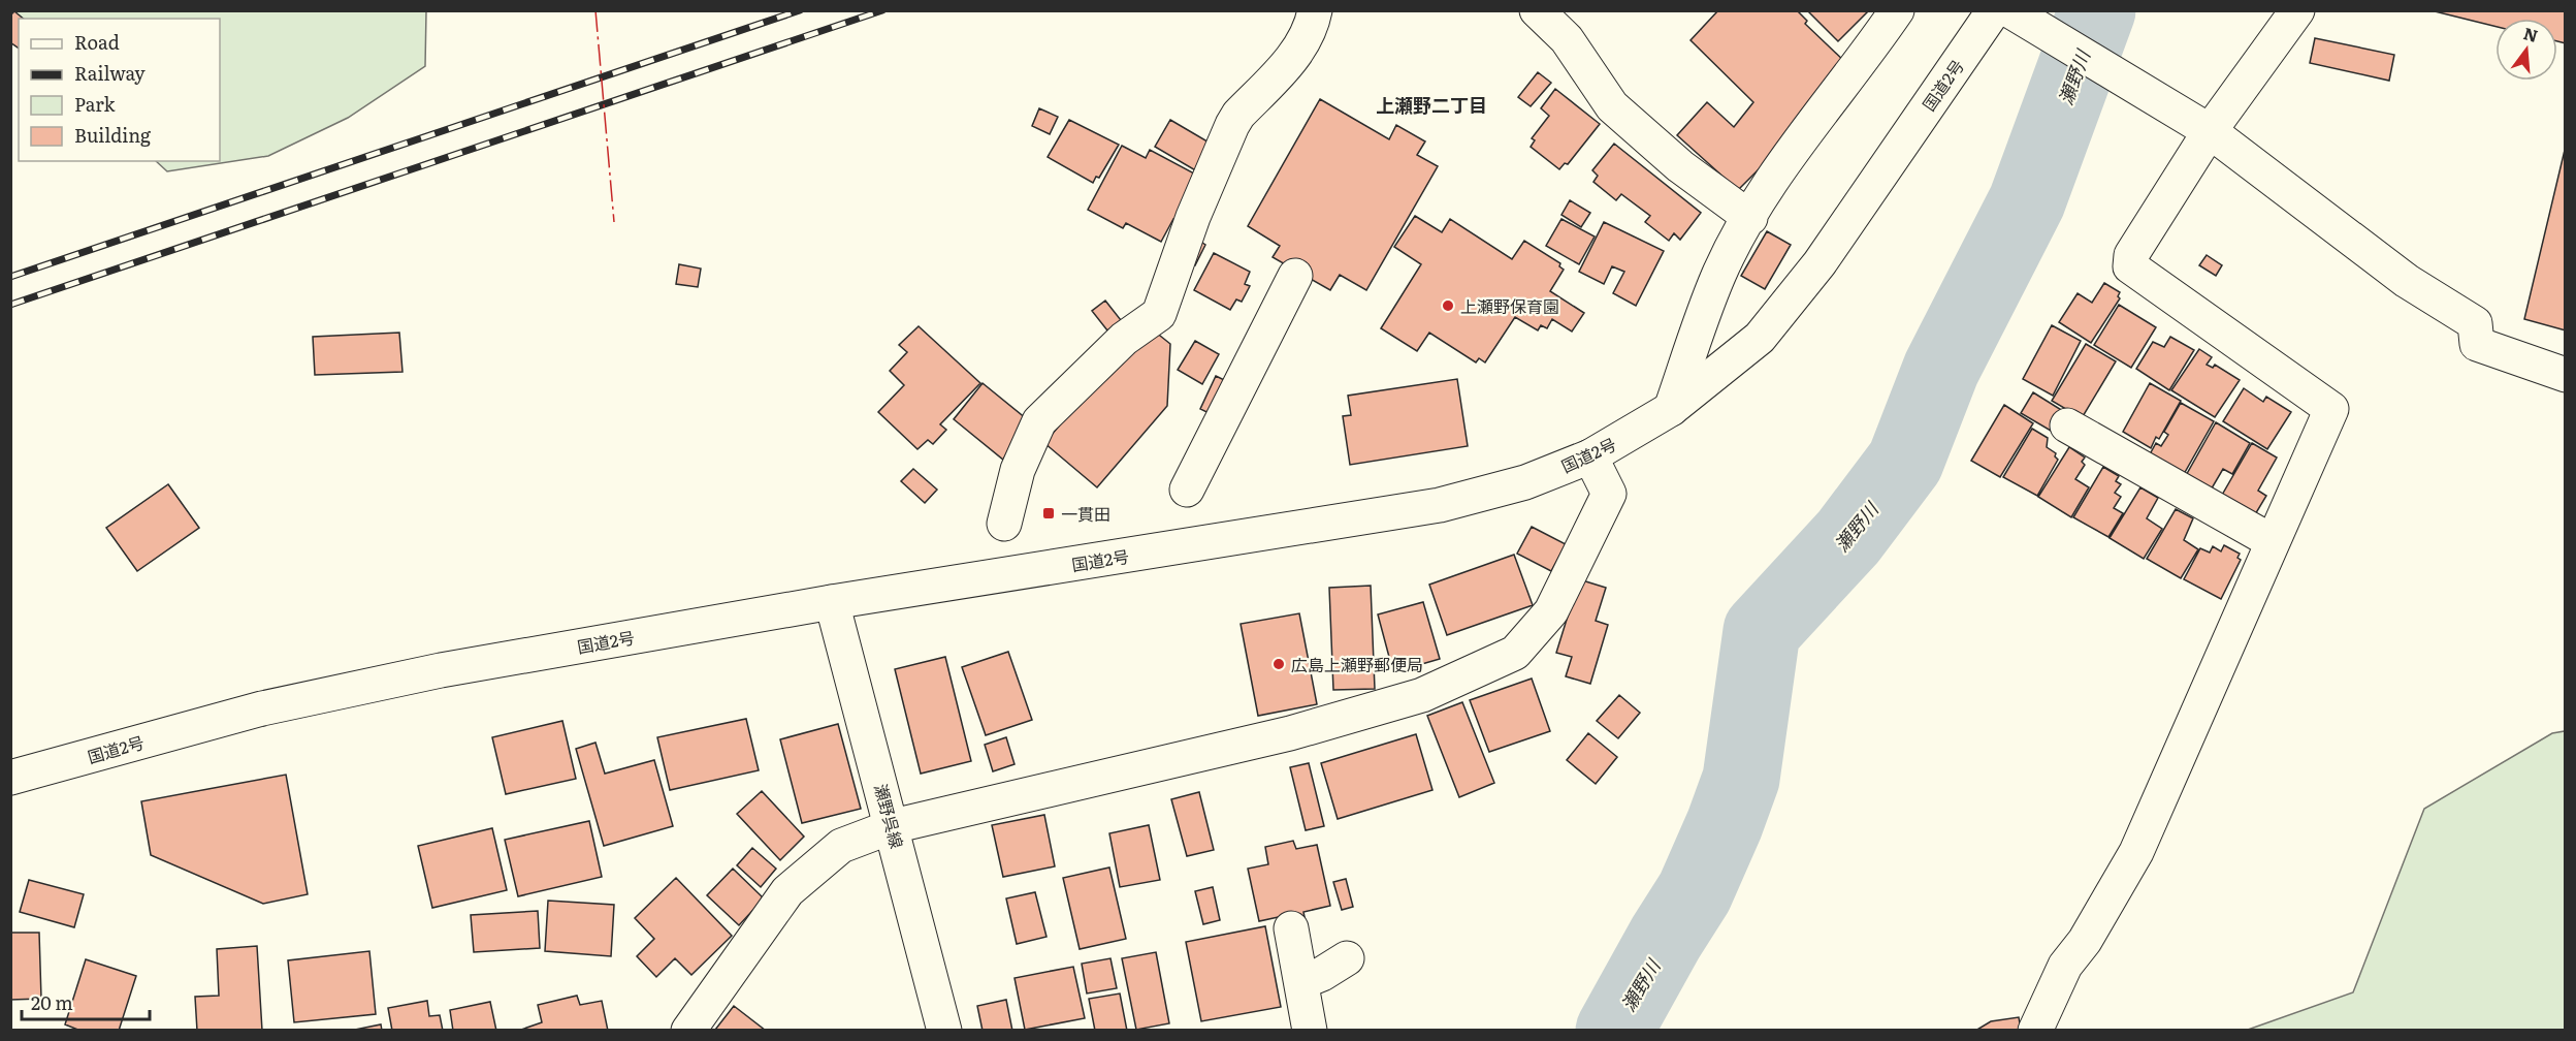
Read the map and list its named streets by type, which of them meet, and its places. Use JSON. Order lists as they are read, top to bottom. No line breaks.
{"streets":{"main road":["国道2号","瀬野呉線"]},"crossings":[["国道2号","瀬野呉線"]],"districts":["上瀬野二丁目"],"water":["瀬野川"],"places":{"other":["上瀬野保育園","広島上瀬野郵便局"],"transit":["一貫田"]},"legend":["Road","Railway","Park","Building"],"scale_bar":"20 m","north":"top"}
